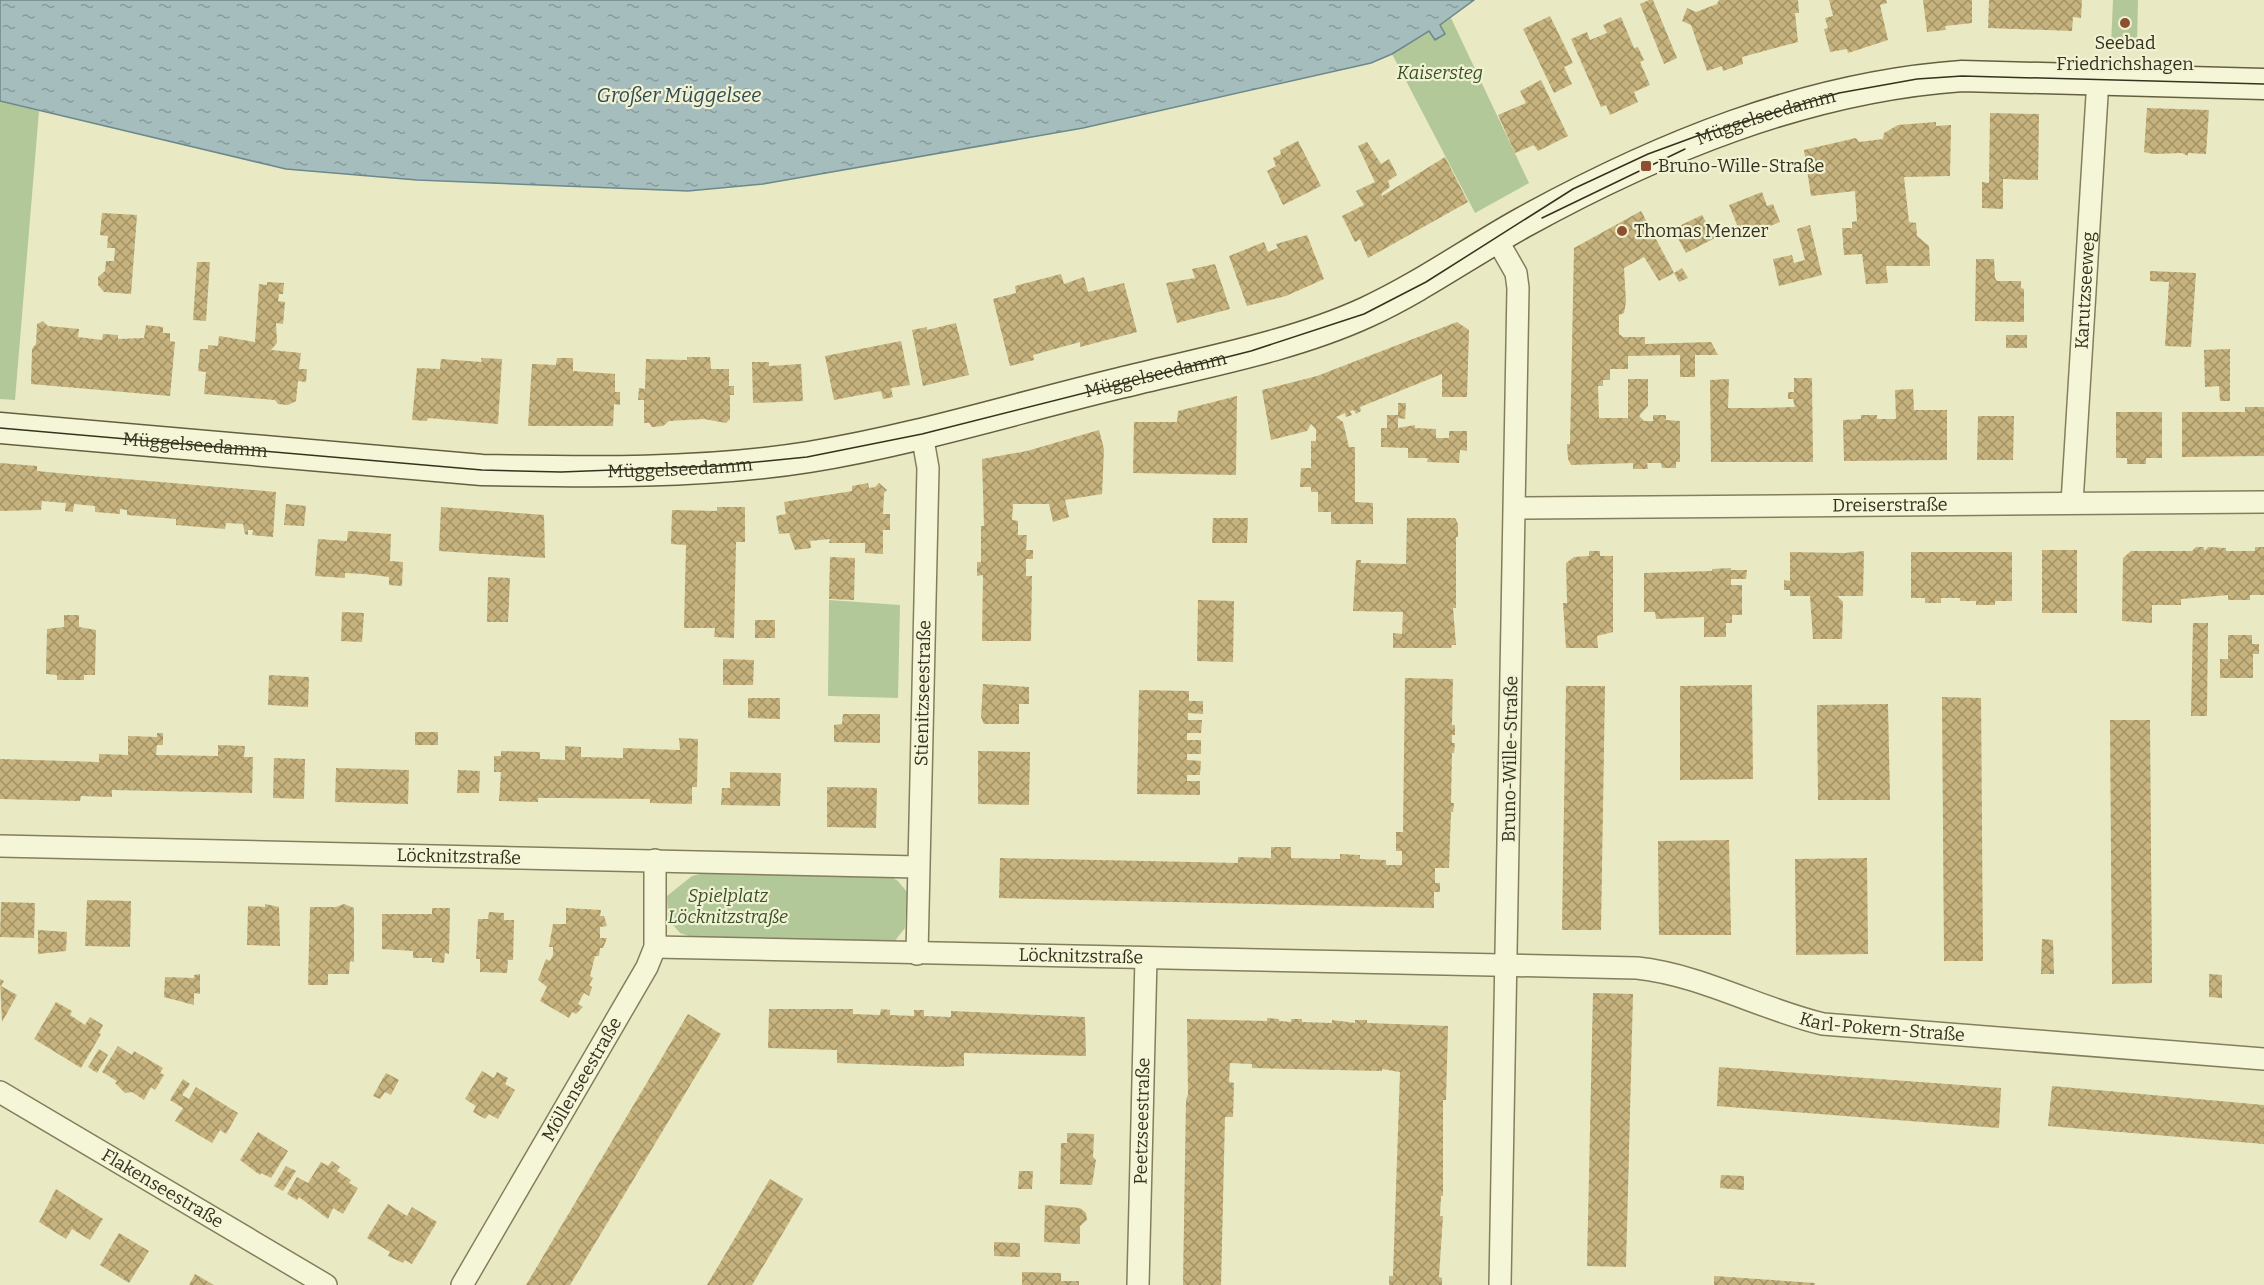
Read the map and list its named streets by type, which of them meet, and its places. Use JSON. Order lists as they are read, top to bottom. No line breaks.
{"streets":{"main road":["Müggelseedamm"],"street":["Karutzseeweg","Dreiserstraße","Stienitzseestraße","Bruno-Wille-Straße","Löcknitzstraße","Karl-Pokern-Straße","Möllenseestraße","Peetzseestraße","Flakenseestraße"]},"crossings":[["Müggelseedamm","Karutzseeweg"],["Müggelseedamm","Stienitzseestraße"],["Müggelseedamm","Bruno-Wille-Straße"],["Karutzseeweg","Dreiserstraße"],["Dreiserstraße","Bruno-Wille-Straße"],["Stienitzseestraße","Löcknitzstraße"],["Bruno-Wille-Straße","Löcknitzstraße"],["Bruno-Wille-Straße","Karl-Pokern-Straße"],["Löcknitzstraße","Karl-Pokern-Straße"],["Löcknitzstraße","Möllenseestraße"],["Löcknitzstraße","Peetzseestraße"]],"water":["Großer Müggelsee"],"parks":["Kaisersteg","Spielplatz Löcknitzstraße"],"places":{"other":["Seebad Friedrichshagen","Thomas Menzer"],"transit":["Bruno-Wille-Straße"]}}
